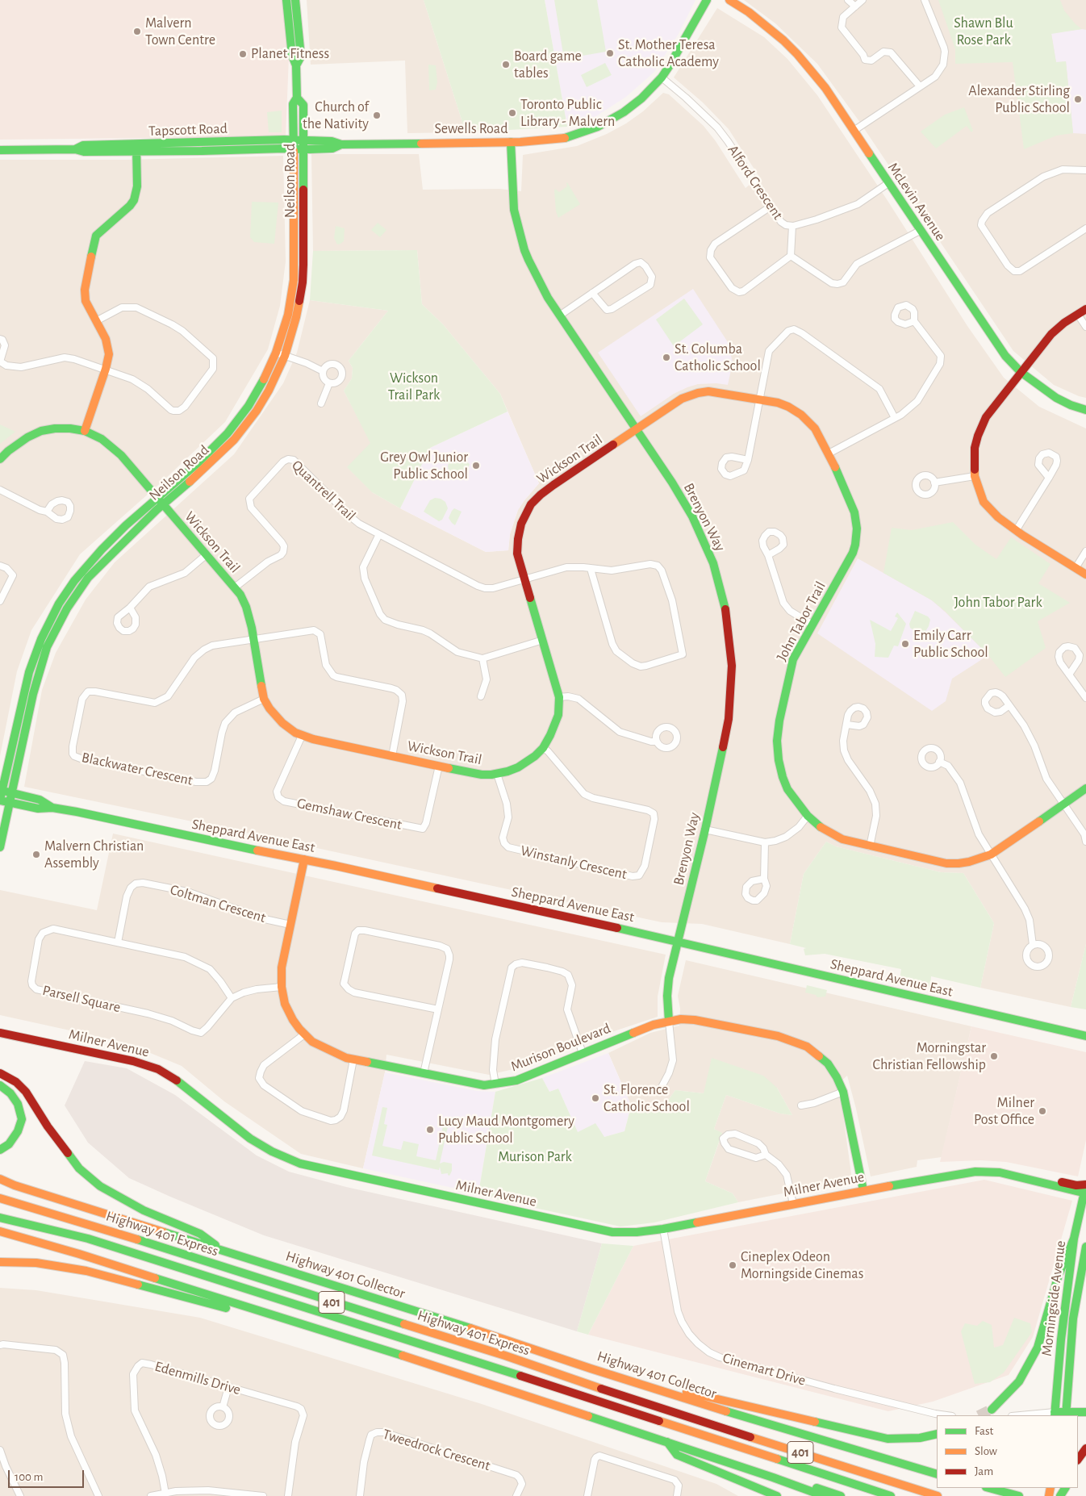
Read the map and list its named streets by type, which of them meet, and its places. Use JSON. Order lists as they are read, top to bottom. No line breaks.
{"streets":{"main road":["Sewells Road","Tapscott Road","Neilson Road","McLevin Avenue","Wickson Trail","Brenyon Way","John Tabor Trail","Sheppard Avenue East","Milner Avenue","Murison Boulevard","Highway 401 Express","Highway 401 Collector","Morningside Avenue","401"],"street":["Alford Crescent","Quantrell Trail","Blackwater Crescent","Gemshaw Crescent","Winstanly Crescent","Coltman Crescent","Parsell Square","Cinemart Drive","Edenmills Drive","Tweedrock Crescent"]},"crossings":[["Sewells Road","Tapscott Road"],["Sewells Road","Neilson Road"],["Sewells Road","Alford Crescent"],["Sewells Road","Brenyon Way"],["Tapscott Road","Neilson Road"],["Neilson Road","Wickson Trail"],["Neilson Road","Sheppard Avenue East"],["Alford Crescent","McLevin Avenue"],["Wickson Trail","Quantrell Trail"],["Wickson Trail","Brenyon Way"],["Wickson Trail","John Tabor Trail"],["Wickson Trail","Blackwater Crescent"],["Wickson Trail","Gemshaw Crescent"],["Wickson Trail","Winstanly Crescent"],["Brenyon Way","John Tabor Trail"],["Brenyon Way","Sheppard Avenue East"],["Brenyon Way","Murison Boulevard"],["Sheppard Avenue East","Murison Boulevard"],["Coltman Crescent","Parsell Square"],["Coltman Crescent","Murison Boulevard"],["Parsell Square","Murison Boulevard"],["Milner Avenue","Murison Boulevard"],["Milner Avenue","Morningside Avenue"],["Milner Avenue","Cinemart Drive"]],"parks":["Shawn Blu Rose Park","Wickson Trail Park","John Tabor Park","Murison Park"],"places":["Malvern Town Centre","St. Mother Teresa Catholic Academy","Planet Fitness","Board game tables","Alexander Stirling Public School","Toronto Public Library - Malvern","Church of the Nativity","St. Columba Catholic School","Grey Owl Junior Public School","Emily Carr Public School","Malvern Christian Assembly","Morningstar Christian Fellowship","St. Florence Catholic School","Milner Post Office","Lucy Maud Montgomery Public School","Cineplex Odeon Morningside Cinemas"],"legend":["Fast","Slow","Jam"],"scale_bar":"100 m"}
